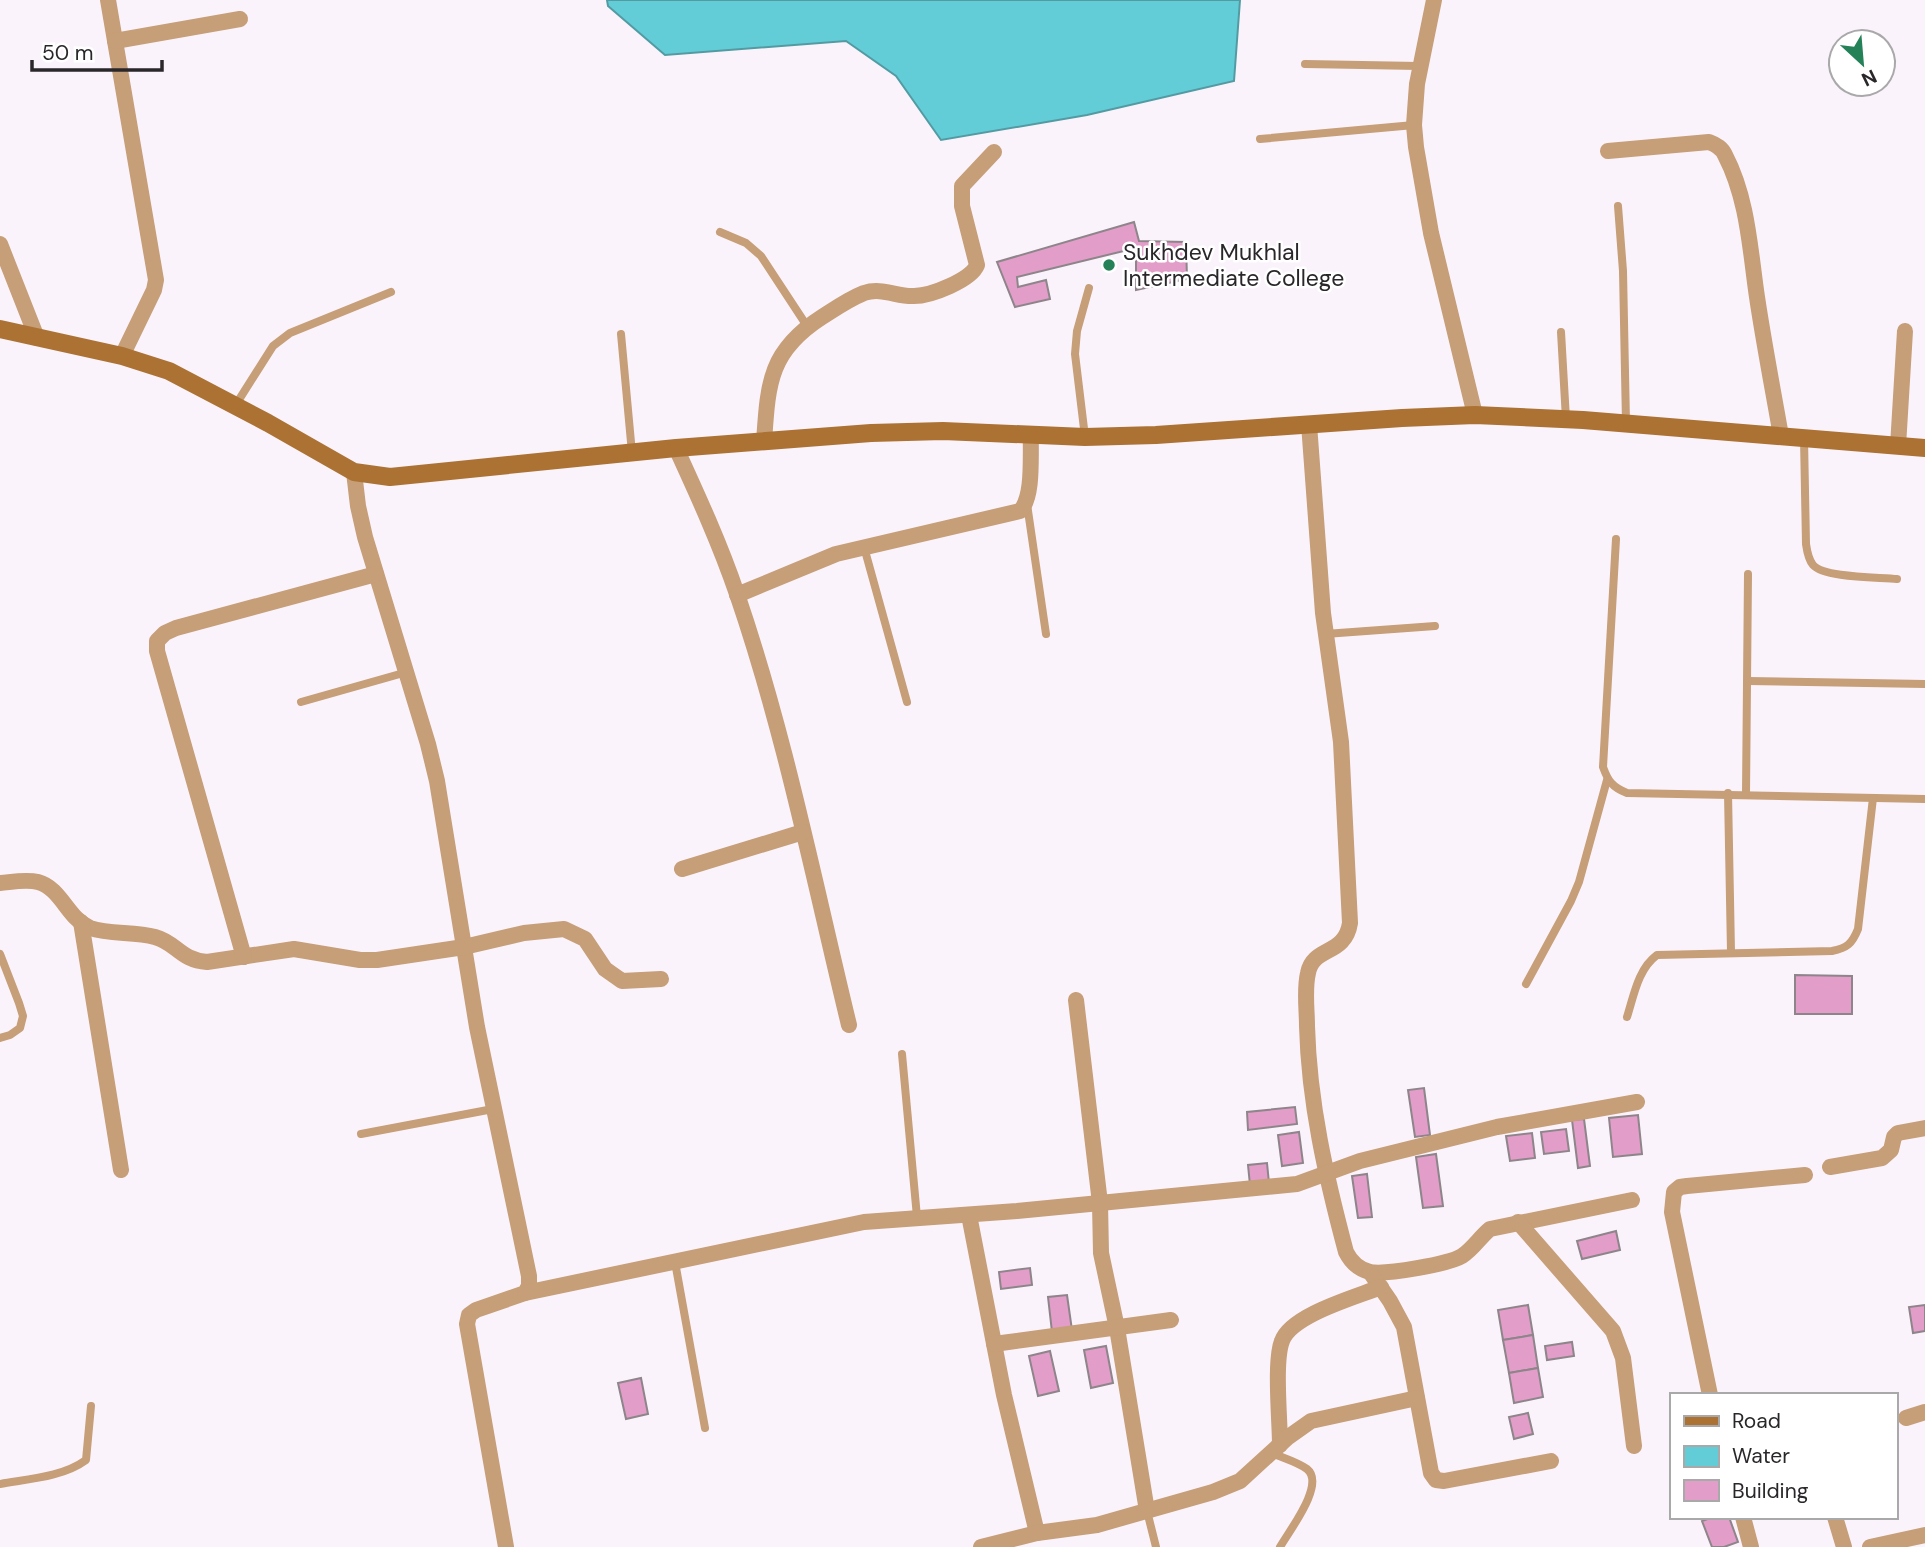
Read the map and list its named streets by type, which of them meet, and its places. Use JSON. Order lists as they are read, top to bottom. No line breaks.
{"places":["Sukhdev Mukhlal Intermediate College"],"legend":["Road","Water","Building"],"scale_bar":"50 m","north":"bottom right"}
